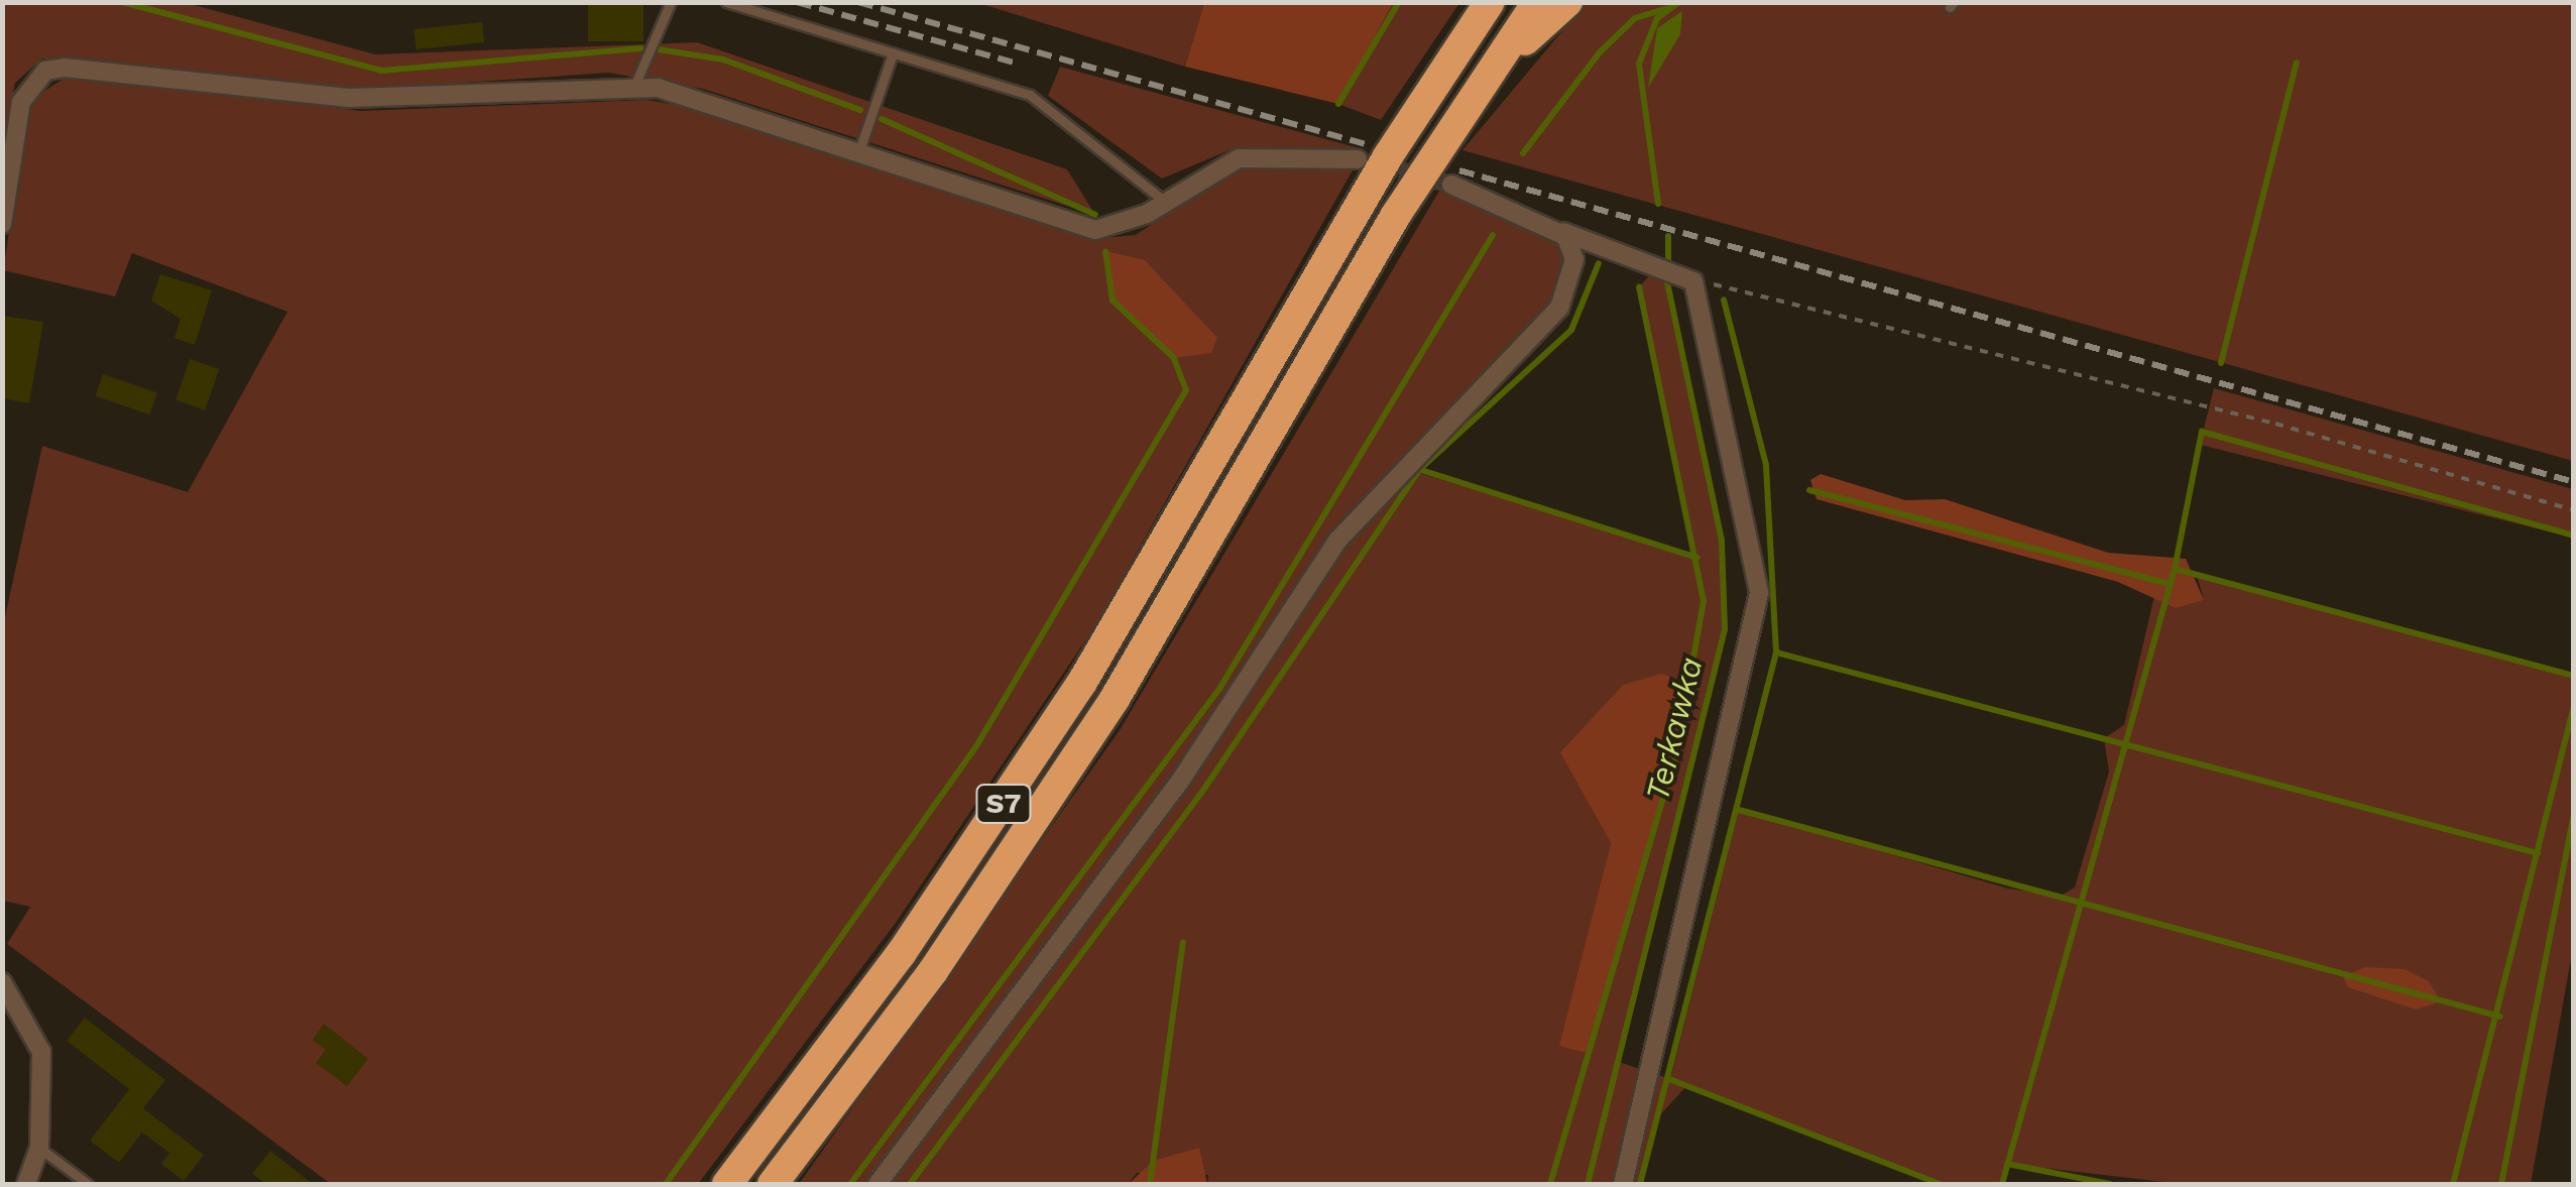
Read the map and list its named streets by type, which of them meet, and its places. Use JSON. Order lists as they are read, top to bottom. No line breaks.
{"streets":{"highway":["S7"]},"water":["Terkawka"]}
